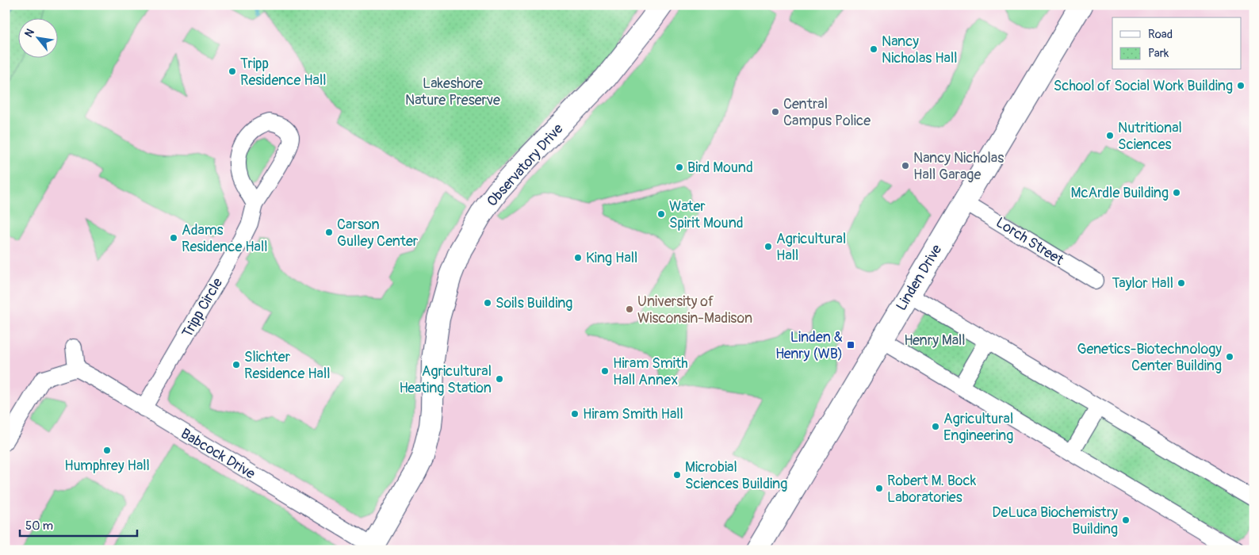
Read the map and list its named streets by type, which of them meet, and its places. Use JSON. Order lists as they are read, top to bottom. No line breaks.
{"streets":{"street":["Observatory Drive","Lorch Street","Linden Drive","Tripp Circle","Babcock Drive"]},"crossings":[["Observatory Drive","Babcock Drive"],["Lorch Street","Linden Drive"],["Tripp Circle","Babcock Drive"]],"parks":["Lakeshore Nature Preserve","Henry Mall"],"places":{"other":["Nancy Nicholas Hall","Tripp Residence Hall","School of Social Work Building","Central Campus Police","Nutritional Sciences","Nancy Nicholas Hall Garage","Bird Mound","McArdle Building","Water Spirit Mound","Carson Gulley Center","Adams Residence Hall","Agricultural Hall","King Hall","Taylor Hall","Soils Building","University of Wisconsin-Madison","Genetics-Biotechnology Center Building","Slichter Residence Hall","Hiram Smith Hall Annex","Agricultural Heating Station","Hiram Smith Hall","Agricultural Engineering","Humphrey Hall","Microbial Sciences Building","Robert M. Bock Laboratories","DeLuca Biochemistry Building"],"transit":["Linden & Henry (WB)"]},"legend":["Road","Park"],"scale_bar":"50 m","north":"top left"}
